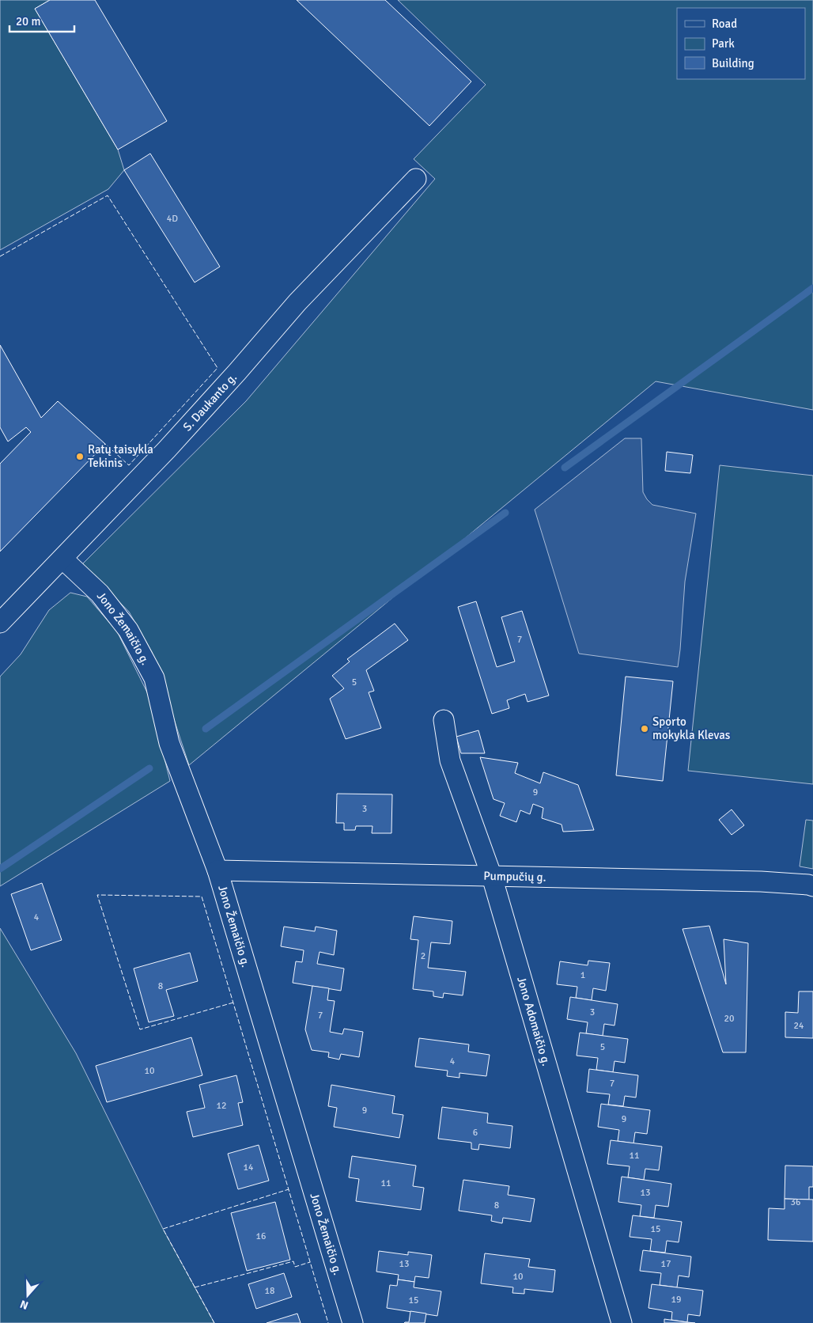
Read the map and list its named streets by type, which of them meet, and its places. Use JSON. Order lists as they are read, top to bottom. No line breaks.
{"streets":{"street":["S. Daukanto g.","Jono Žemaičio g.","Pumpučių g.","Jono Adomaičio g."]},"crossings":[["S. Daukanto g.","Jono Žemaičio g."],["Jono Žemaičio g.","Pumpučių g."],["Pumpučių g.","Jono Adomaičio g."]],"places":["Ratų taisykla Tekinis","Sporto mokykla Klevas"],"house_numbers":["4D","7","5","9","3","4","2","1","8","3","7","20","24","5","4","10","7","12","9","9","6","11","14","11","13","36","8","15","16","13","17","10","18","19","15"],"legend":["Road","Park","Building"],"scale_bar":"20 m","north":"bottom"}
